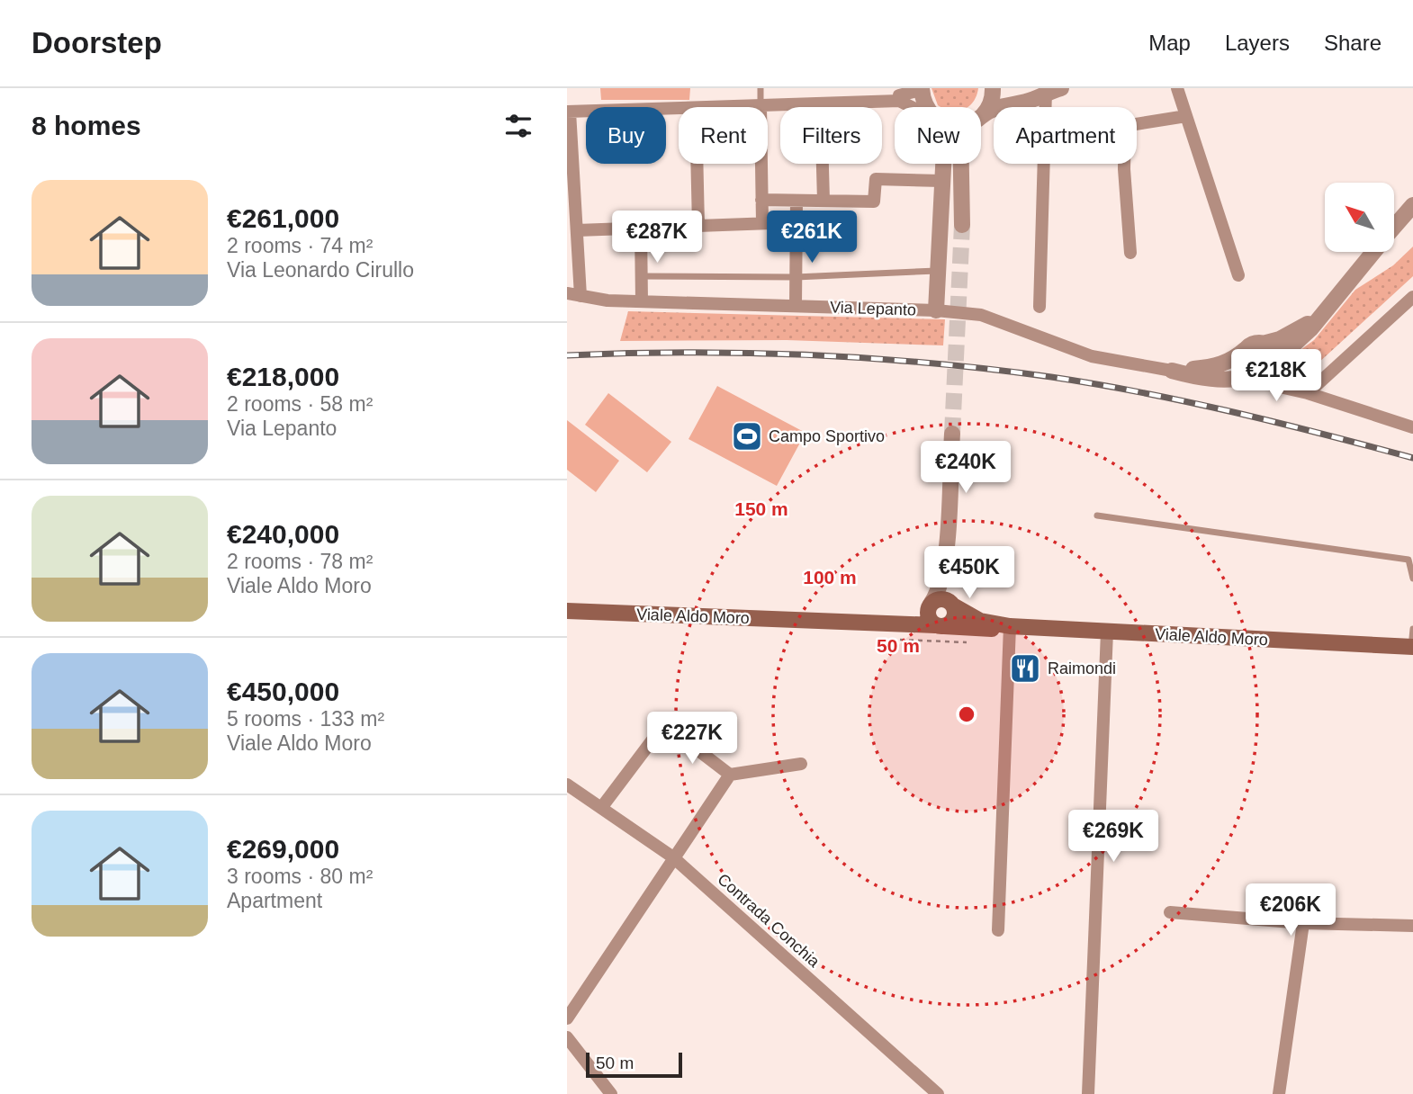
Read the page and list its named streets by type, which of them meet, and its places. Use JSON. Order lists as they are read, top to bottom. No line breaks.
{"streets":{"main road":["Viale Aldo Moro"],"street":["Via Lepanto","Contrada Conchia"]},"places":{"sports":["Campo Sportivo"],"restaurant":["Raimondi"]},"scale_bar":"50 m","north":"top left","page":{"header":"Doorstep","nav":["Map","Layers","Share"],"heading":"8 homes","chip":["Buy","Rent","Filters","New","Apartment"],"list":[{"name":"€261,000","note":"2 rooms · 74 m² · Via Leonardo Cirullo"},{"name":"€218,000","note":"2 rooms · 58 m² · Via Lepanto"},{"name":"€240,000","note":"2 rooms · 78 m² · Viale Aldo Moro"},{"name":"€450,000","note":"5 rooms · 133 m² · Viale Aldo Moro"},{"name":"€269,000","note":"3 rooms · 80 m² · Apartment"}],"price":["€287K","€261K","€218K","€240K","€450K","€227K","€269K","€206K"],"scale":"50 m"},"rings":["150 m","100 m","50 m"]}
